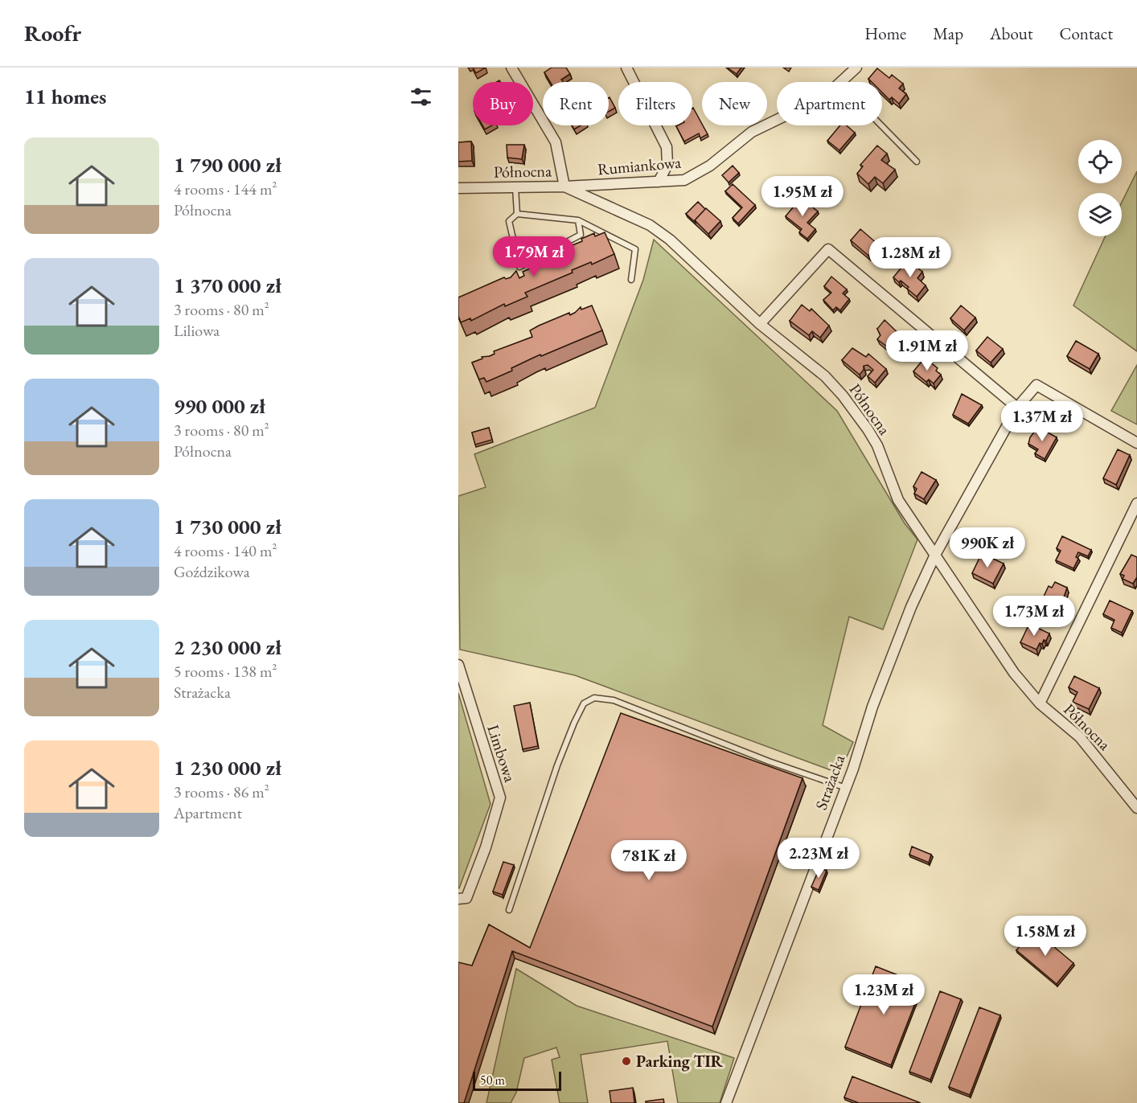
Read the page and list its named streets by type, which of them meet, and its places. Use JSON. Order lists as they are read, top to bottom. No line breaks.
{"streets":{"street":["Rumiankowa","Północna","Limbowa","Strażacka"]},"crossings":[["Rumiankowa","Północna"],["Północna","Strażacka"]],"places":["Parking TIR"],"scale_bar":"50 m","page":{"header":"Roofr","nav":["Home","Map","About","Contact"],"heading":"11 homes","chip":["Buy","Rent","Filters","New","Apartment"],"list":[{"name":"1 790 000 zł","note":"4 rooms · 144 m² · Północna"},{"name":"1 370 000 zł","note":"3 rooms · 80 m² · Liliowa"},{"name":"990 000 zł","note":"3 rooms · 80 m² · Północna"},{"name":"1 730 000 zł","note":"4 rooms · 140 m² · Goździkowa"},{"name":"2 230 000 zł","note":"5 rooms · 138 m² · Strażacka"},{"name":"1 230 000 zł","note":"3 rooms · 86 m² · Apartment"}],"price":["1.95M zł","1.79M zł","1.28M zł","1.91M zł","1.37M zł","990K zł","1.73M zł","2.23M zł","781K zł","1.58M zł","1.23M zł"],"scale":"50 m"}}
